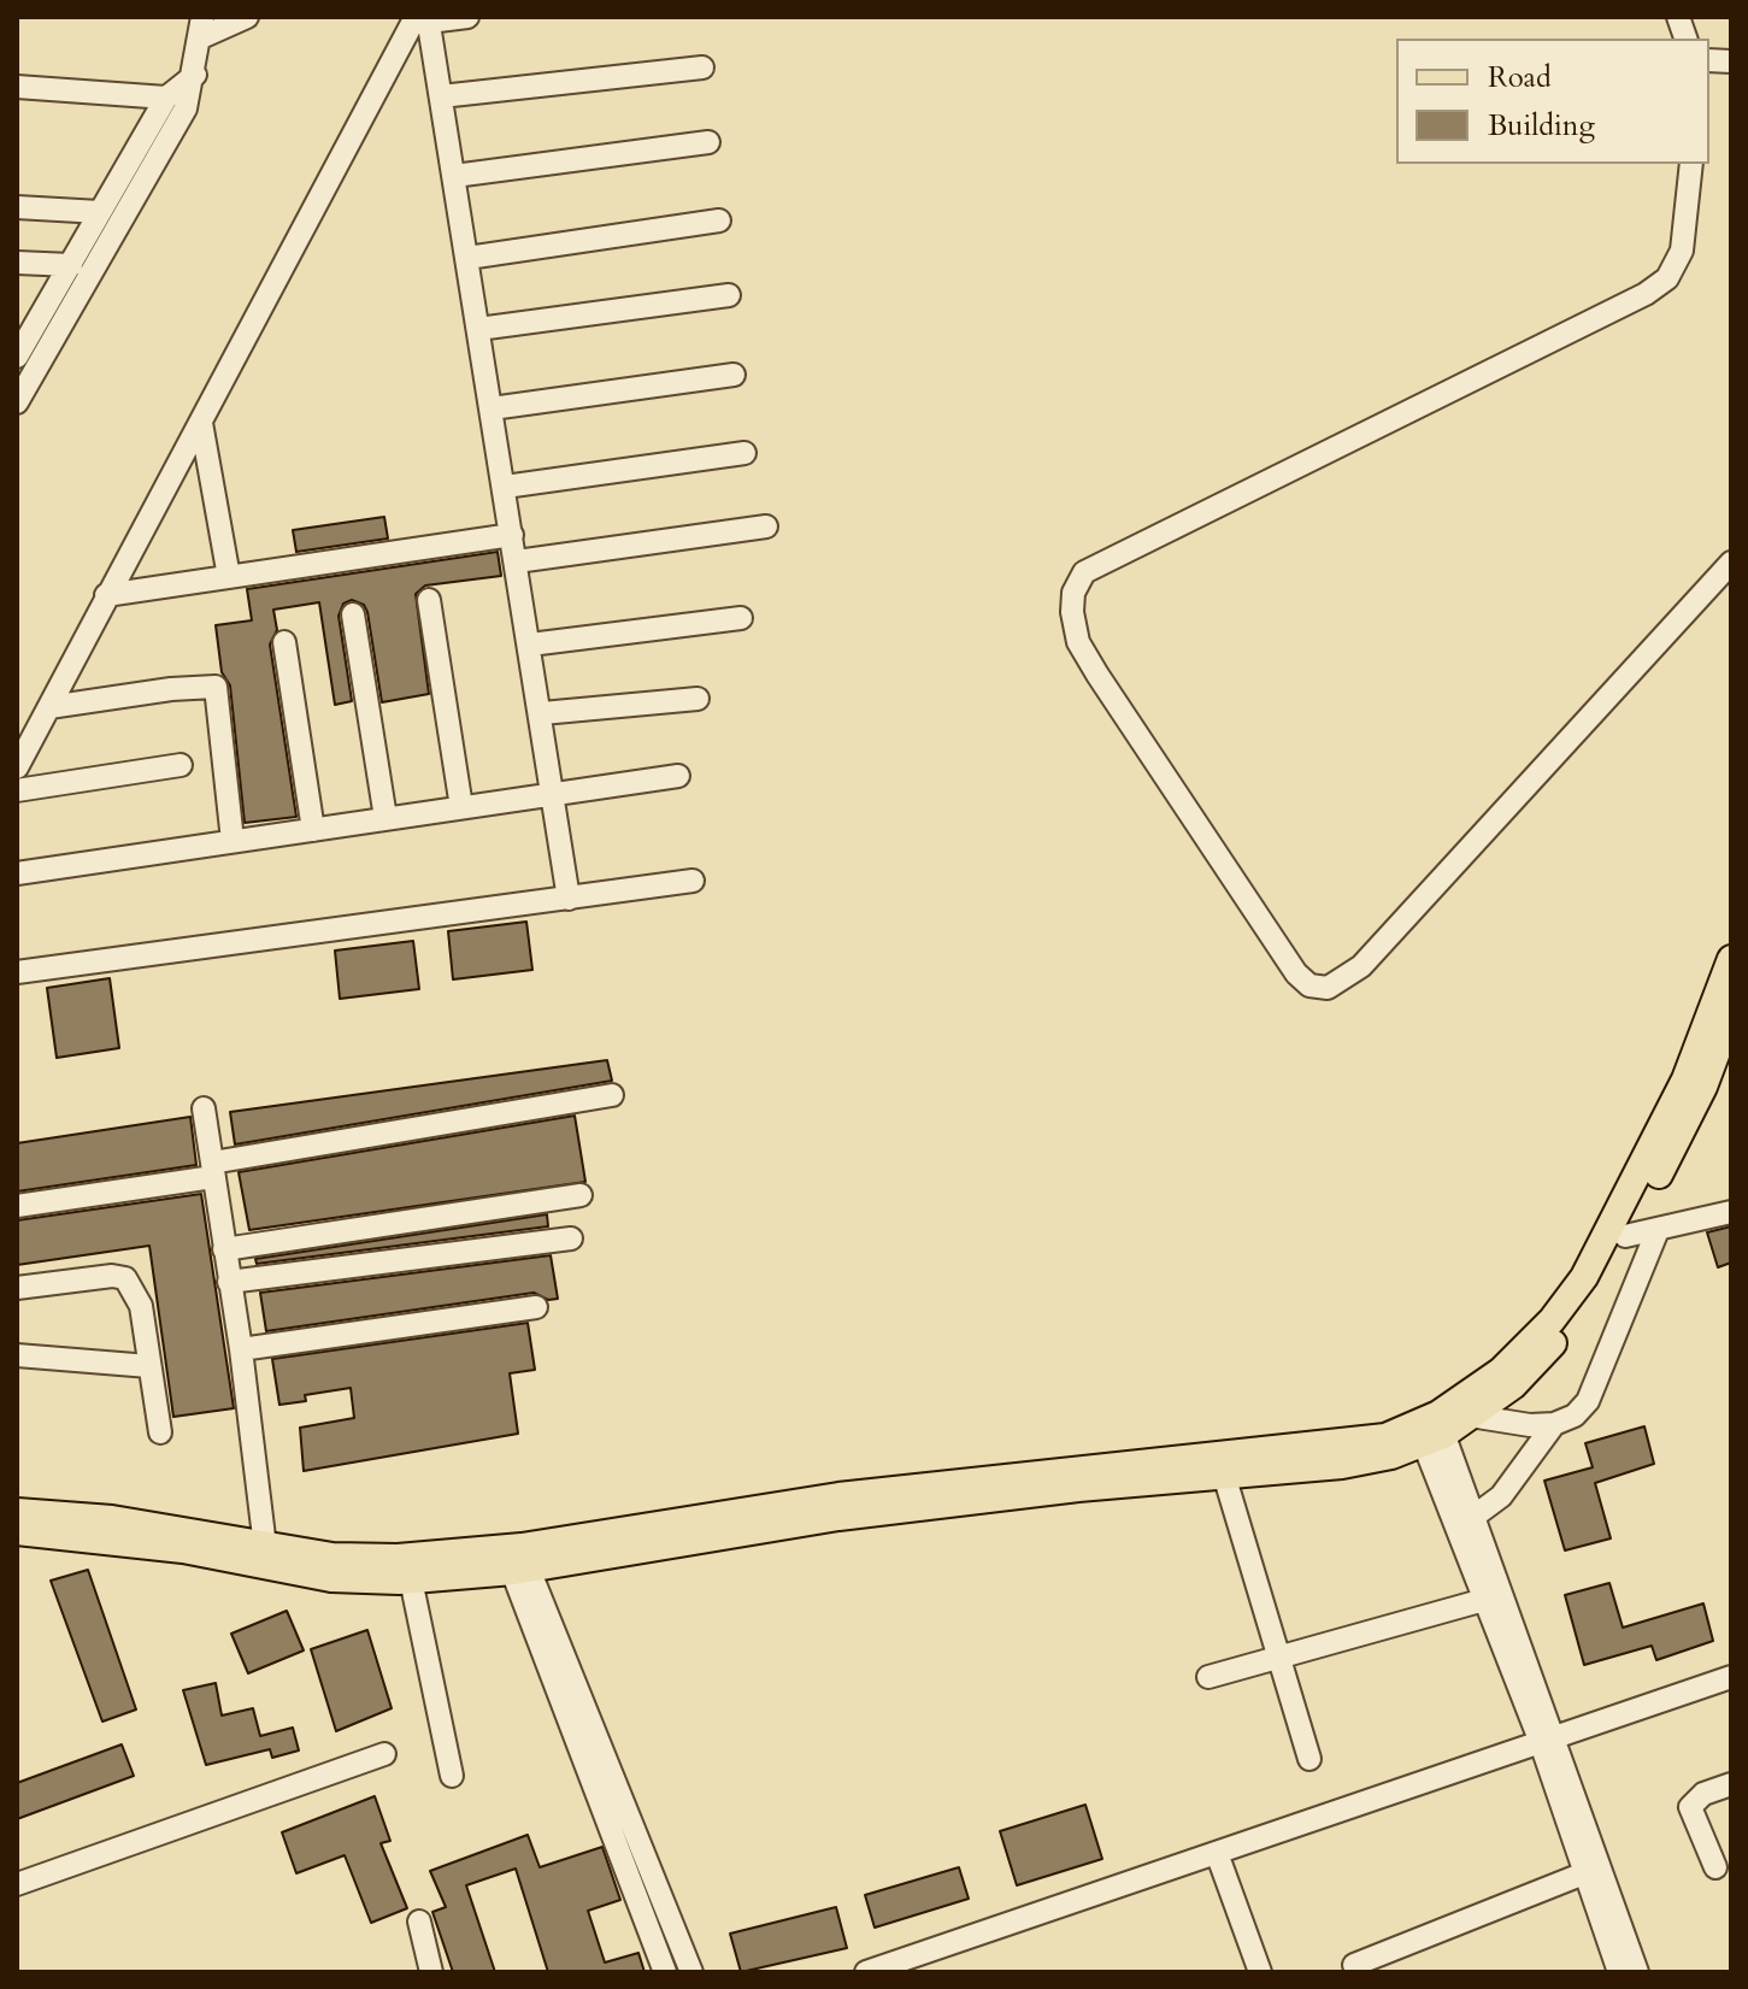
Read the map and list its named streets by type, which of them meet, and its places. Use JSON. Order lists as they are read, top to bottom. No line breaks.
{"legend":["Road","Building"]}
